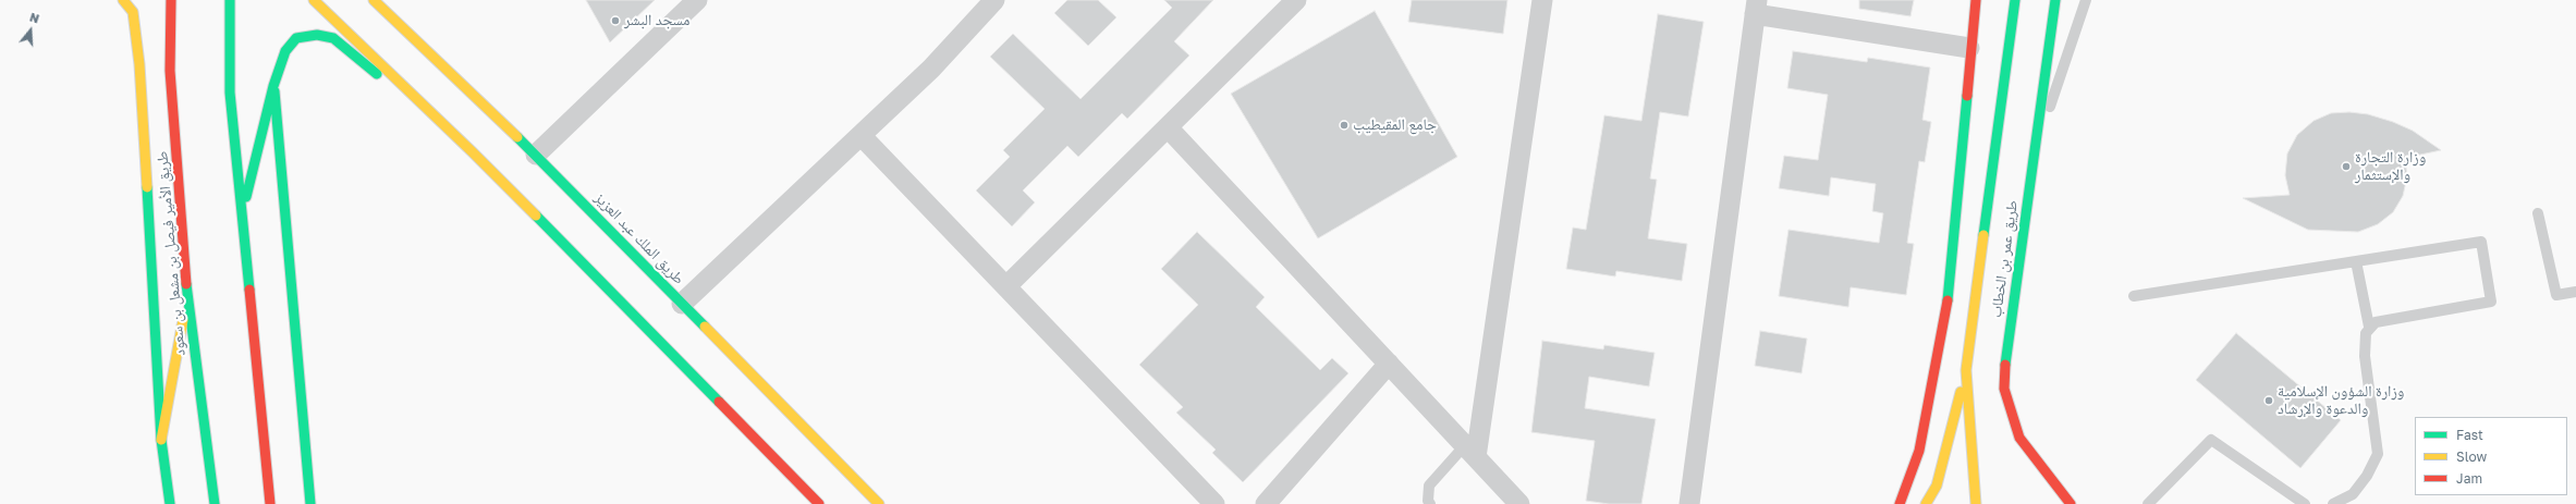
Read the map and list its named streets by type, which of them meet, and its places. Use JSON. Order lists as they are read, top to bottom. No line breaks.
{"streets":{"main road":["طريق الملك عبد العزيز","طريق الأمير فيصل بن مشعل بن سعود","طريق عمر بن الخطاب"]},"places":["مسجد البشر","جامع المقيطيب","وزارة التجارة والإستثمار","وزارة الشؤون الإسلامية والدعوة والإرشاد"],"legend":["Fast","Slow","Jam"],"north":"top"}
